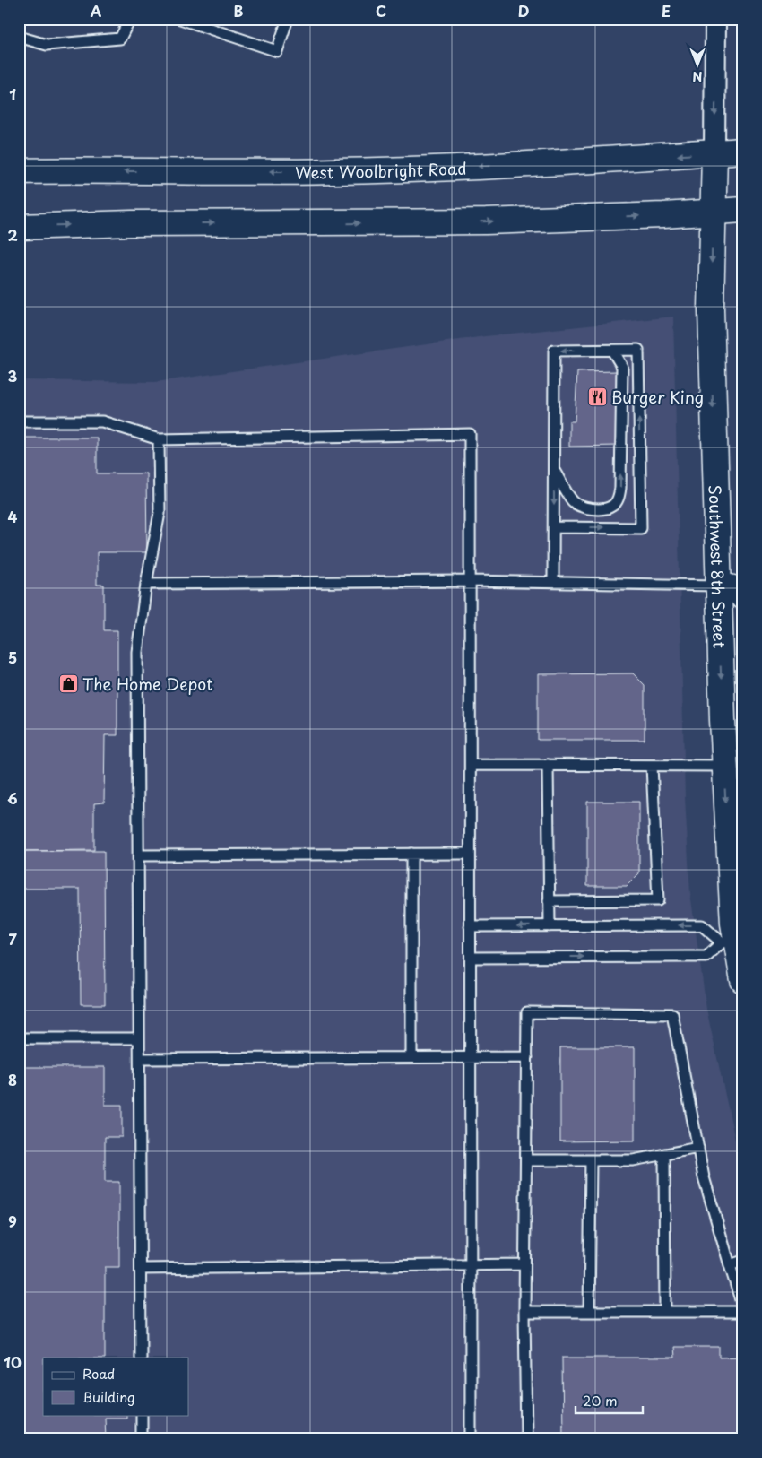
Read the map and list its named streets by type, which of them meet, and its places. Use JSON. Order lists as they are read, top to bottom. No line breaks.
{"streets":{"main road":["West Woolbright Road","Southwest 8th Street"]},"crossings":[["West Woolbright Road","Southwest 8th Street"]],"one_way":["Southwest 8th Street"],"places":{"restaurant":["Burger King"],"shop":["The Home Depot"]},"legend":["Road","Building"],"scale_bar":"20 m","north":"bottom","grid":{"columns":["A","B","C","D","E"],"rows":["1","2","3","4","5","6","7","8","9","10"]}}
